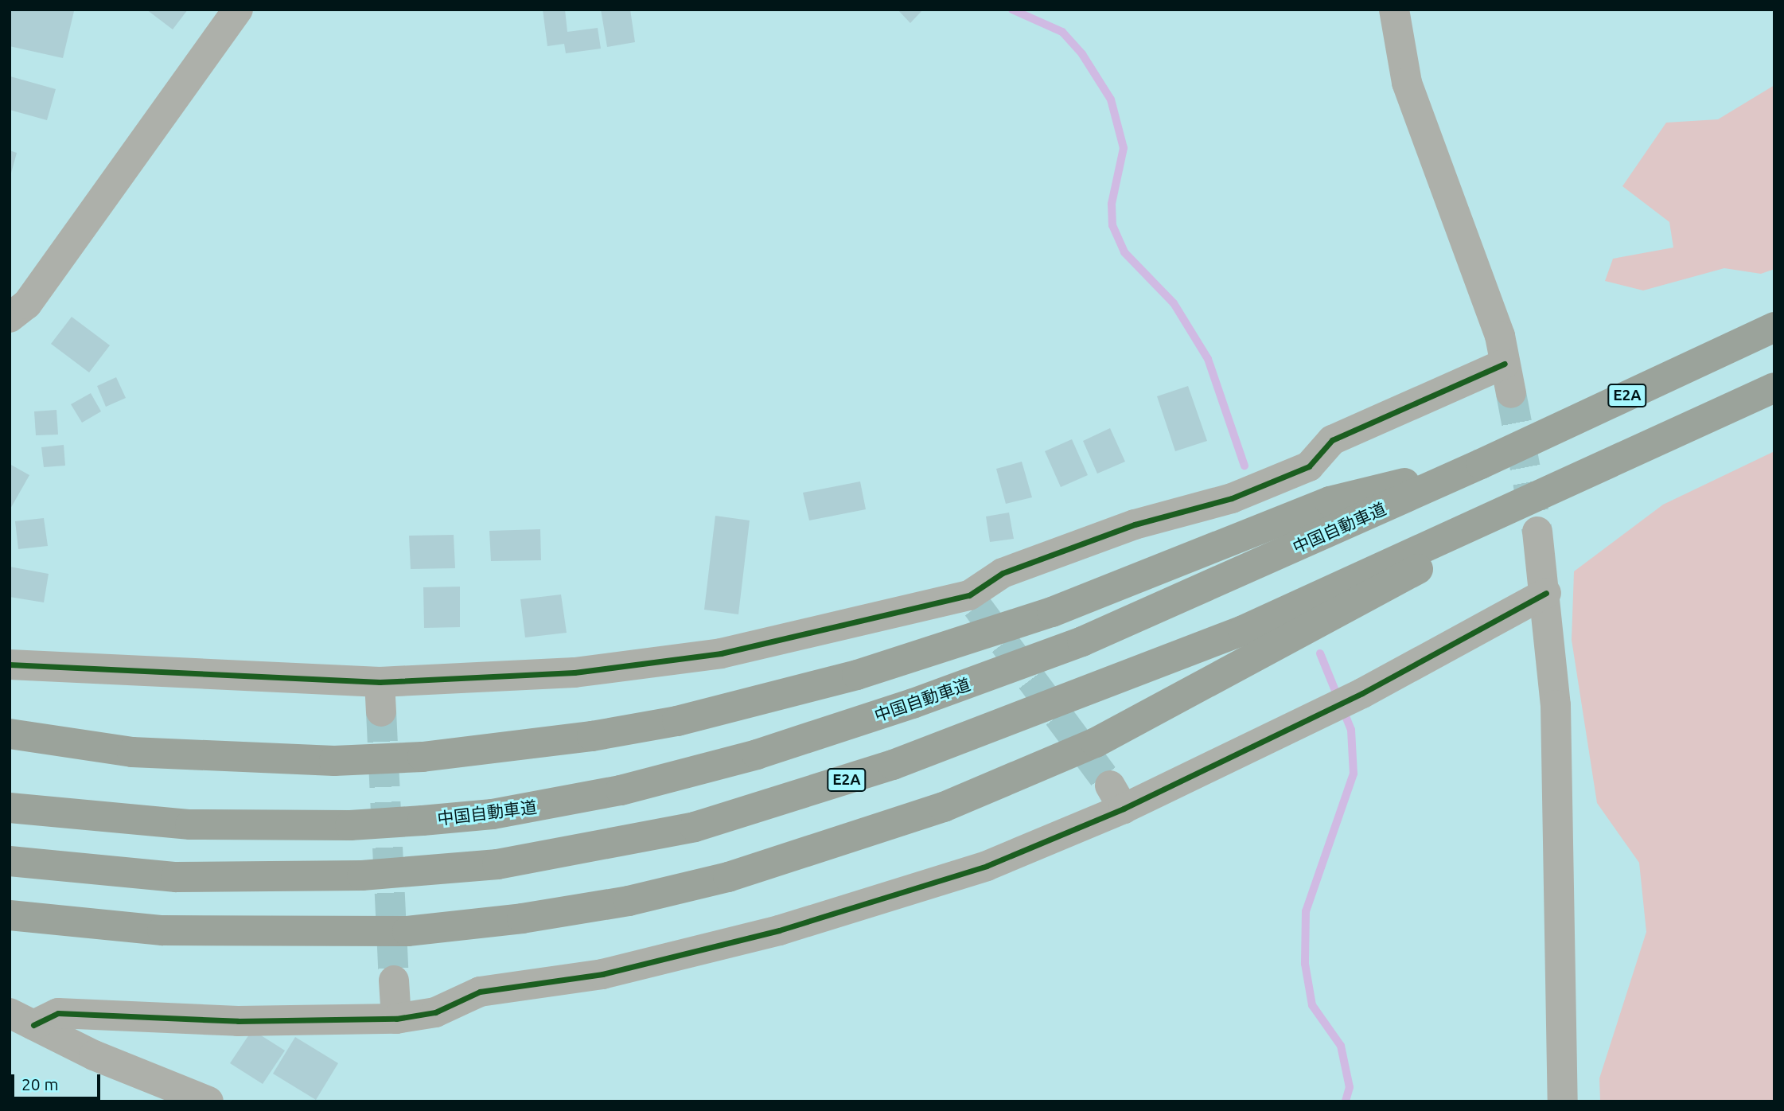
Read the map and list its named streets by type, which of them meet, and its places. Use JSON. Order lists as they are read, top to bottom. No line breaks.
{"streets":{"highway":["E2A","中国自動車道"]},"scale_bar":"20 m"}
